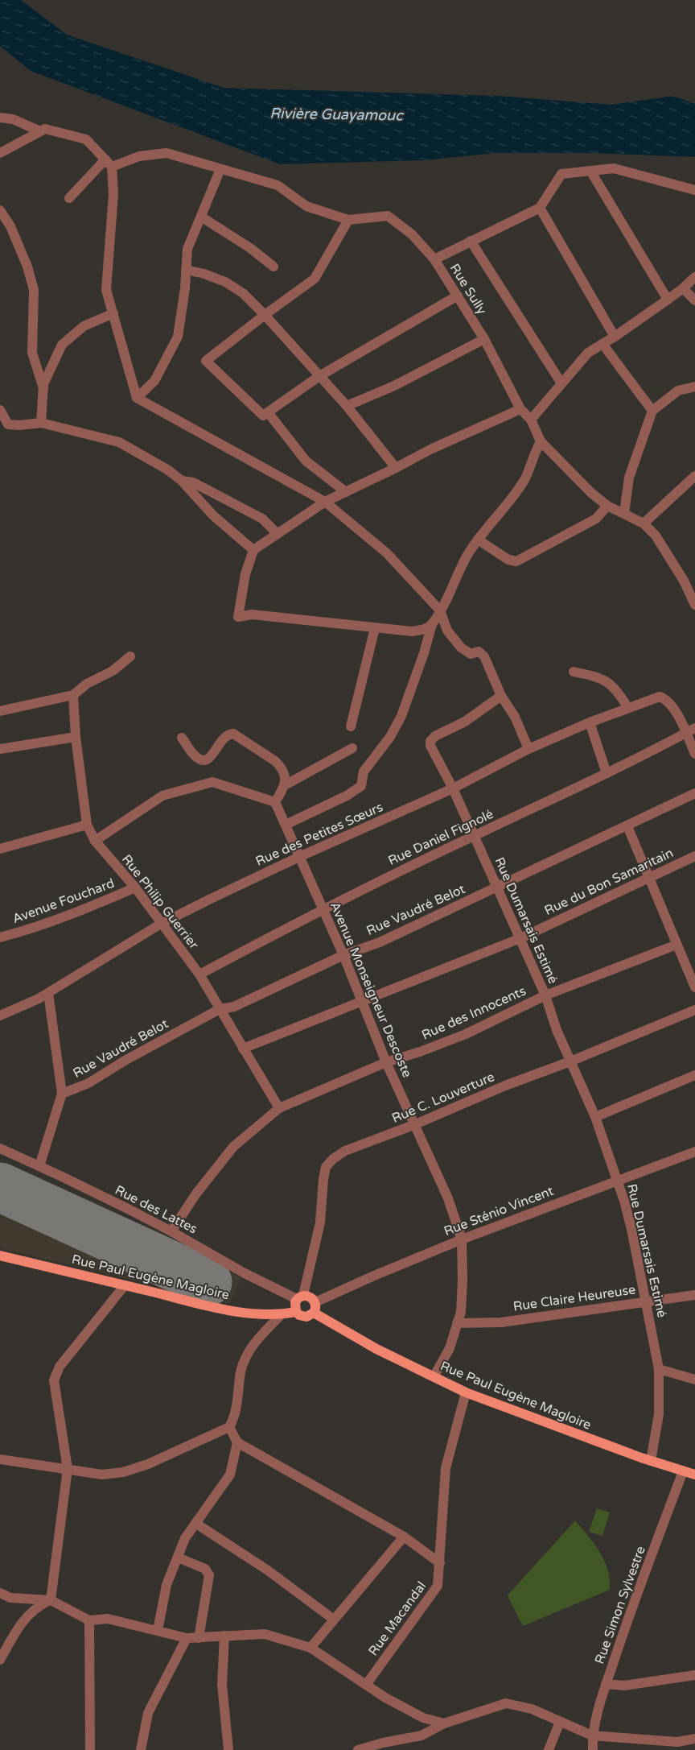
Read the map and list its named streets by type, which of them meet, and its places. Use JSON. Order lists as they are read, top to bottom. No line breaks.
{"streets":{"main road":["Rue Paul Eugène Magloire"],"street":["Rue Sully","Rue des Petites Sœurs","Rue Daniel Fignolé","Rue du Bon Samaritain","Avenue Fouchard","Rue Philip Guerrier","Rue Vaudré Belot","Rue Dumarsais Estimé","Avenue Monseigneur Descoste","Rue des Innocents","Rue C. Louverture","Rue des Lattes","Rue Sténio Vincent","Rue Claire Heureuse","Rue Simon Sylvestre","Rue Macandal"]},"crossings":[["Rue des Petites Sœurs","Rue Daniel Fignolé"],["Rue des Petites Sœurs","Rue Philip Guerrier"],["Rue des Petites Sœurs","Rue Dumarsais Estimé"],["Rue des Petites Sœurs","Avenue Monseigneur Descoste"],["Rue Daniel Fignolé","Rue Philip Guerrier"],["Rue Daniel Fignolé","Rue Dumarsais Estimé"],["Rue Daniel Fignolé","Avenue Monseigneur Descoste"],["Rue du Bon Samaritain","Rue Philip Guerrier"],["Rue du Bon Samaritain","Rue Dumarsais Estimé"],["Rue du Bon Samaritain","Avenue Monseigneur Descoste"],["Avenue Fouchard","Rue Philip Guerrier"],["Rue Philip Guerrier","Rue Vaudré Belot"],["Rue Philip Guerrier","Rue des Innocents"],["Rue Vaudré Belot","Rue Dumarsais Estimé"],["Rue Vaudré Belot","Avenue Monseigneur Descoste"],["Rue Dumarsais Estimé","Rue des Innocents"],["Rue Dumarsais Estimé","Rue C. Louverture"],["Rue Dumarsais Estimé","Rue Sténio Vincent"],["Rue Dumarsais Estimé","Rue Paul Eugène Magloire"],["Rue Dumarsais Estimé","Rue Claire Heureuse"],["Avenue Monseigneur Descoste","Rue des Innocents"],["Avenue Monseigneur Descoste","Rue C. Louverture"],["Avenue Monseigneur Descoste","Rue Sténio Vincent"],["Avenue Monseigneur Descoste","Rue Paul Eugène Magloire"],["Avenue Monseigneur Descoste","Rue Claire Heureuse"],["Rue des Innocents","Rue des Lattes"],["Rue C. Louverture","Rue des Lattes"],["Rue C. Louverture","Rue Sténio Vincent"],["Rue C. Louverture","Rue Paul Eugène Magloire"],["Rue des Lattes","Rue Sténio Vincent"],["Rue des Lattes","Rue Paul Eugène Magloire"],["Rue Sténio Vincent","Rue Paul Eugène Magloire"],["Rue Paul Eugène Magloire","Rue Simon Sylvestre"],["Rue Paul Eugène Magloire","Rue Macandal"]],"water":["Rivière Guayamouc"]}
